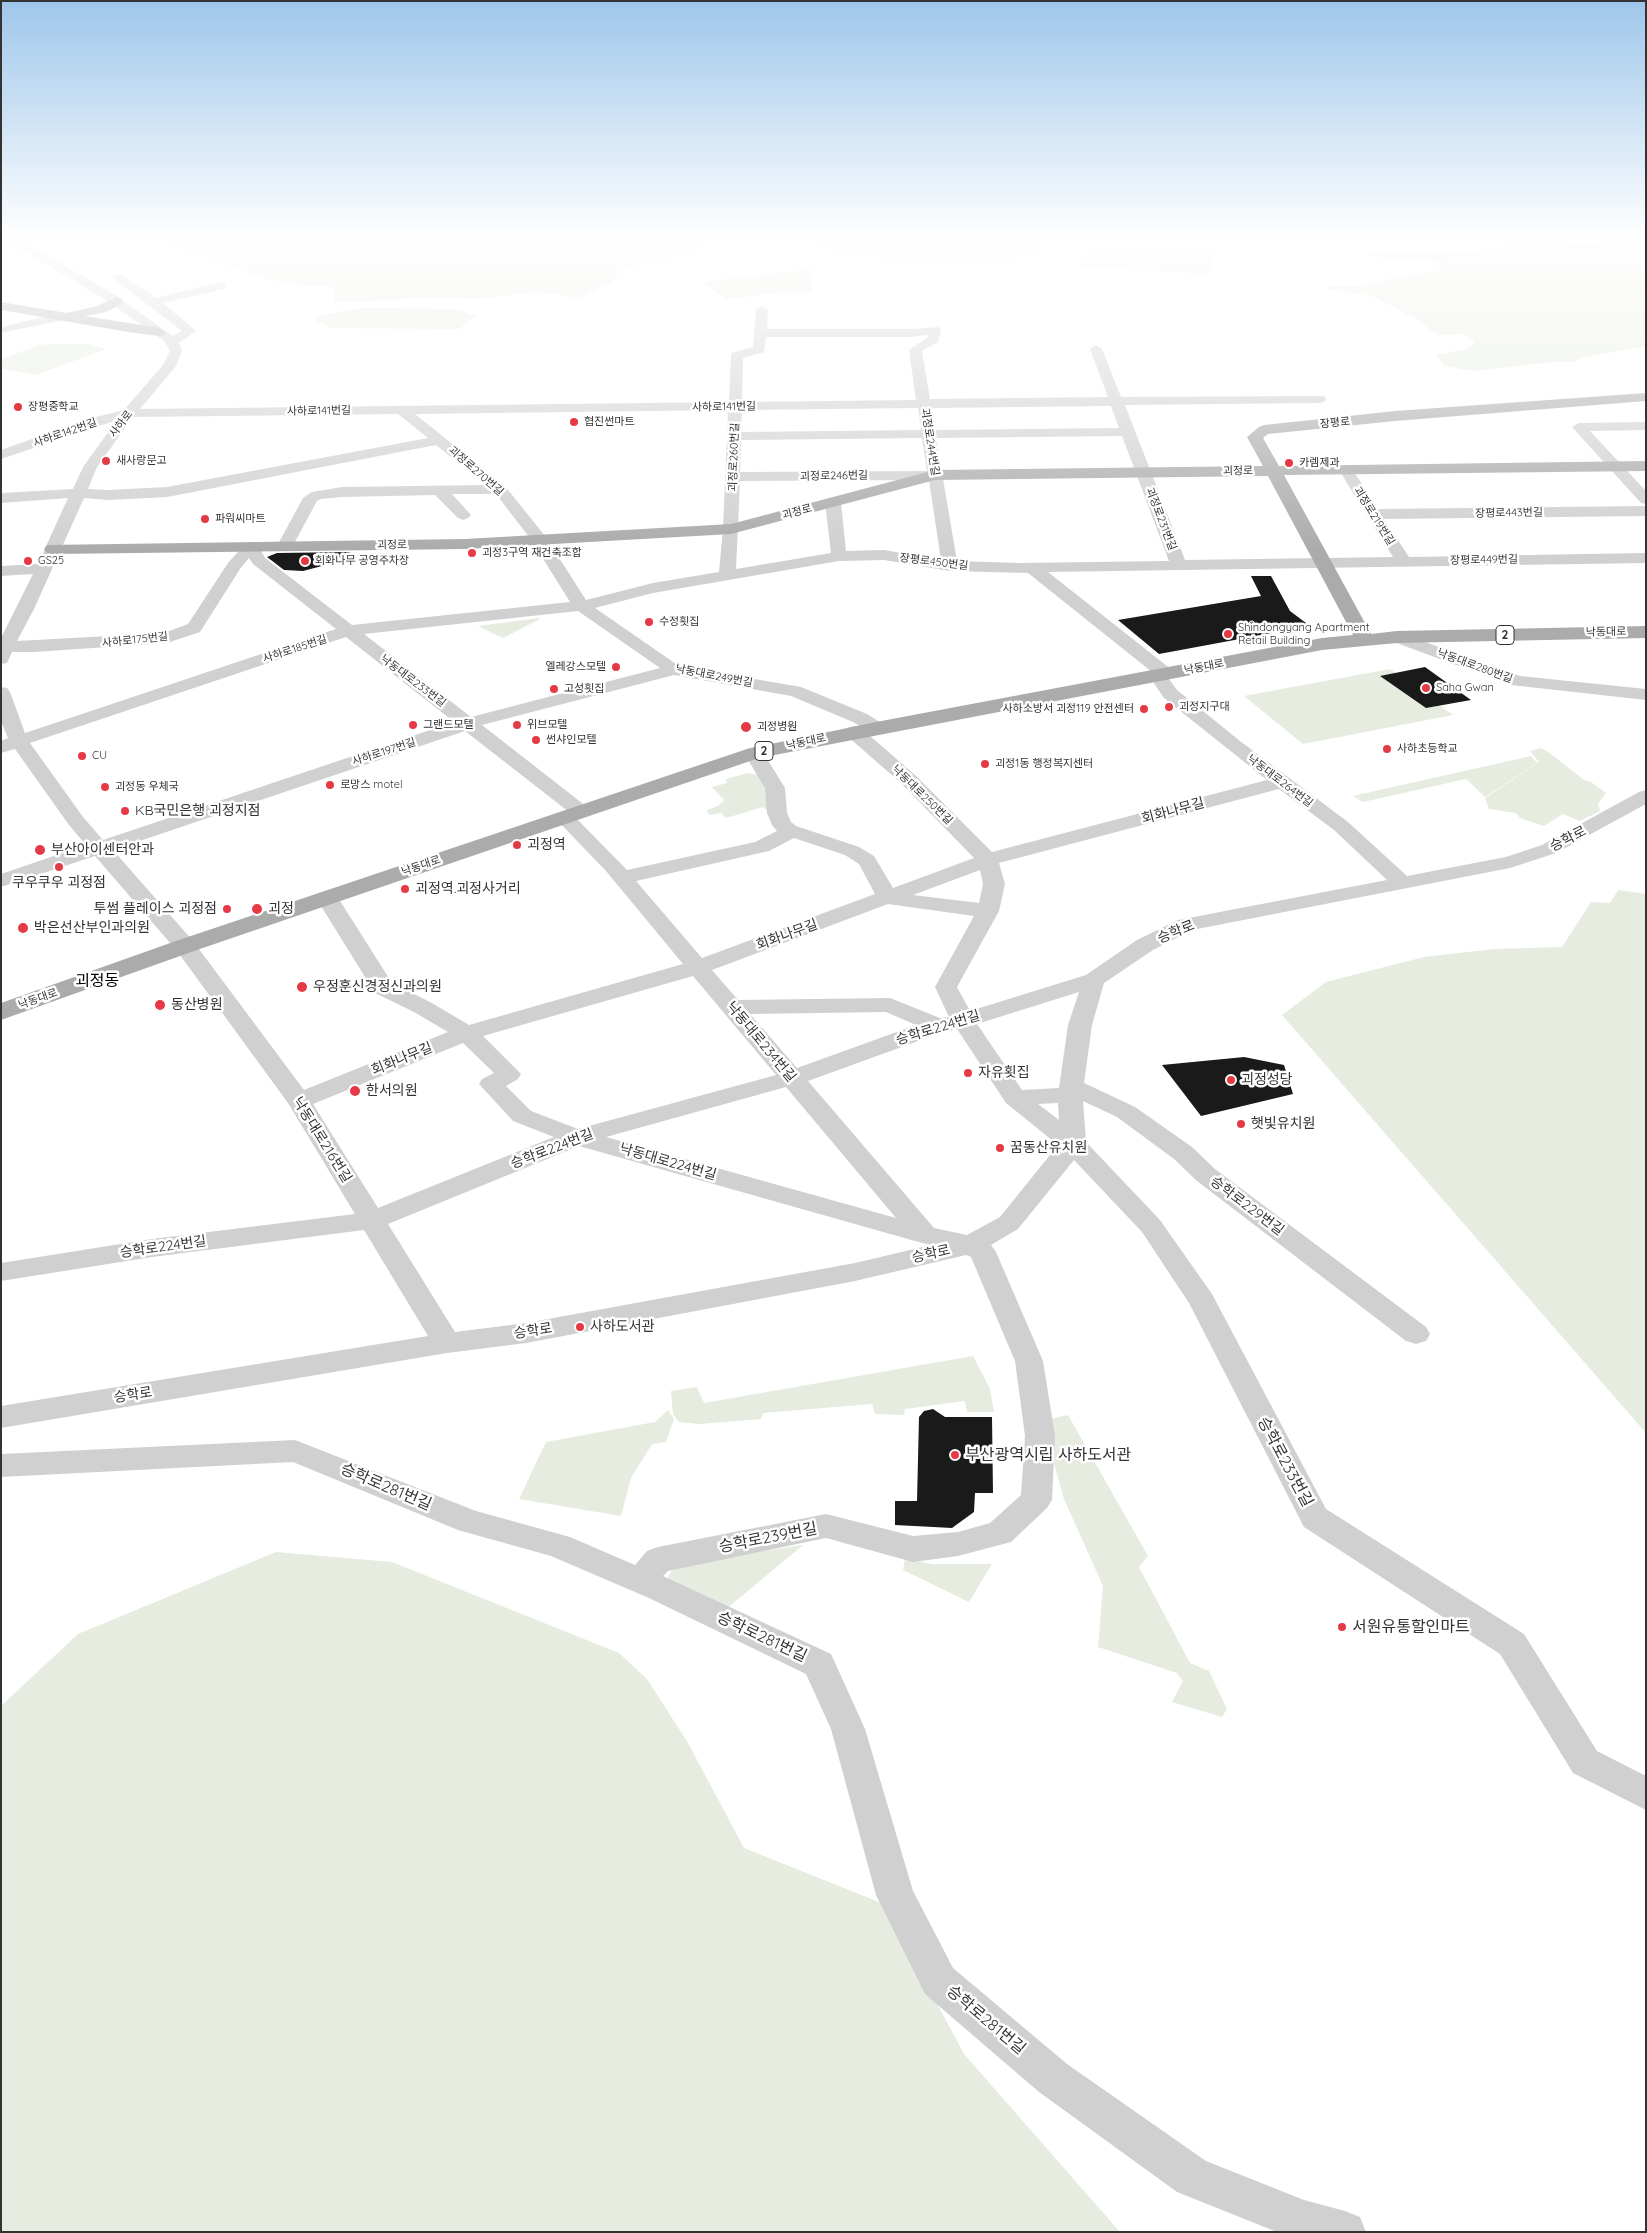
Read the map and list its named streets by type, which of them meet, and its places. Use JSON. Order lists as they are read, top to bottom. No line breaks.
{"streets":{"main road":["장평로","괴정로","낙동대로","2"],"street":["사하로141번길","사하로","사하로142번길","괴정로244번길","괴정로260번길","괴정로270번길","괴정로246번길","장평로443번길","괴정로219번길","괴정로231번길","장평로449번길","장평로450번길","사하로175번길","사하로185번길","낙동대로280번길","낙동대로249번길","낙동대로233번길","사하로197번길","낙동대로264번길","낙동대로250번길","회화나무길","승학로","승학로224번길","낙동대로234번길","낙동대로216번길","낙동대로224번길","승학로229번길","승학로233번길","승학로281번길","승학로239번길"]},"crossings":[["사하로141번길","사하로"],["사하로141번길","사하로142번길"],["사하로141번길","괴정로244번길"],["사하로141번길","괴정로260번길"],["사하로141번길","괴정로270번길"],["사하로141번길","괴정로231번길"],["장평로","괴정로"],["장평로","장평로449번길"],["장평로","장평로450번길"],["장평로","낙동대로"],["사하로","사하로142번길"],["사하로","괴정로"],["사하로","사하로175번길"],["괴정로244번길","괴정로"],["괴정로244번길","괴정로246번길"],["괴정로244번길","장평로450번길"],["괴정로260번길","괴정로"],["괴정로260번길","괴정로246번길"],["괴정로270번길","괴정로"],["괴정로270번길","낙동대로249번길"],["괴정로","괴정로246번길"],["괴정로","괴정로219번길"],["괴정로","괴정로231번길"],["괴정로","사하로175번길"],["괴정로","낙동대로249번길"],["괴정로","낙동대로233번길"],["장평로443번길","괴정로219번길"],["괴정로219번길","장평로449번길"],["괴정로231번길","장평로450번길"],["장평로449번길","장평로450번길"],["장평로450번길","사하로185번길"],["장평로450번길","낙동대로249번길"],["장평로450번길","낙동대로264번길"],["낙동대로","낙동대로280번길"],["낙동대로","낙동대로249번길"],["낙동대로","낙동대로233번길"],["낙동대로","낙동대로264번길"],["낙동대로","낙동대로250번길"],["낙동대로","낙동대로234번길"],["낙동대로","낙동대로216번길"],["낙동대로","낙동대로224번길"],["사하로175번길","낙동대로233번길"],["사하로185번길","낙동대로249번길"],["사하로185번길","낙동대로233번길"],["낙동대로249번길","사하로197번길"],["낙동대로233번길","사하로197번길"],["낙동대로233번길","낙동대로234번길"],["낙동대로264번길","회화나무길"],["낙동대로264번길","승학로"],["낙동대로250번길","회화나무길"],["회화나무길","낙동대로234번길"],["회화나무길","낙동대로216번길"],["회화나무길","낙동대로224번길"],["승학로","승학로224번길"],["승학로","낙동대로216번길"],["승학로","승학로233번길"],["승학로","승학로239번길"],["승학로224번길","낙동대로234번길"],["승학로224번길","낙동대로216번길"],["승학로224번길","낙동대로224번길"],["승학로224번길","승학로233번길"],["낙동대로234번길","낙동대로224번길"],["승학로281번길","승학로239번길"]],"districts":["괴정동"],"places":["장평중학교","협진썬마트","새사랑문고","카렘제과","파워씨마트","괴정3구역 재건축조합","GS25","회화나무 공영주차장","수정횟집","Shindongyang Apartment Retail Building","엘레강스모텔","Saha Gwan","고성횟집","괴정지구대","사하소방서 괴정119 안전센터","그랜드모텔","위브모텔","괴정병원","썬샤인모텔","사하초등학교","CU","괴정1동 행정복지센터","로망스 motel","괴정동 우체국","KB국민은행 괴정지점","괴정역","부산아이센터안과","쿠우쿠우 괴정점","괴정역.괴정사거리","투썸 플레이스 괴정점","괴정","박은선산부인과의원","우정훈신경정신과의원","동산병원","자유횟집","괴정성당","한서의원","햇빛유치원","꿈동산유치원","사하도서관","부산광역시립 사하도서관","서원유통할인마트"]}
